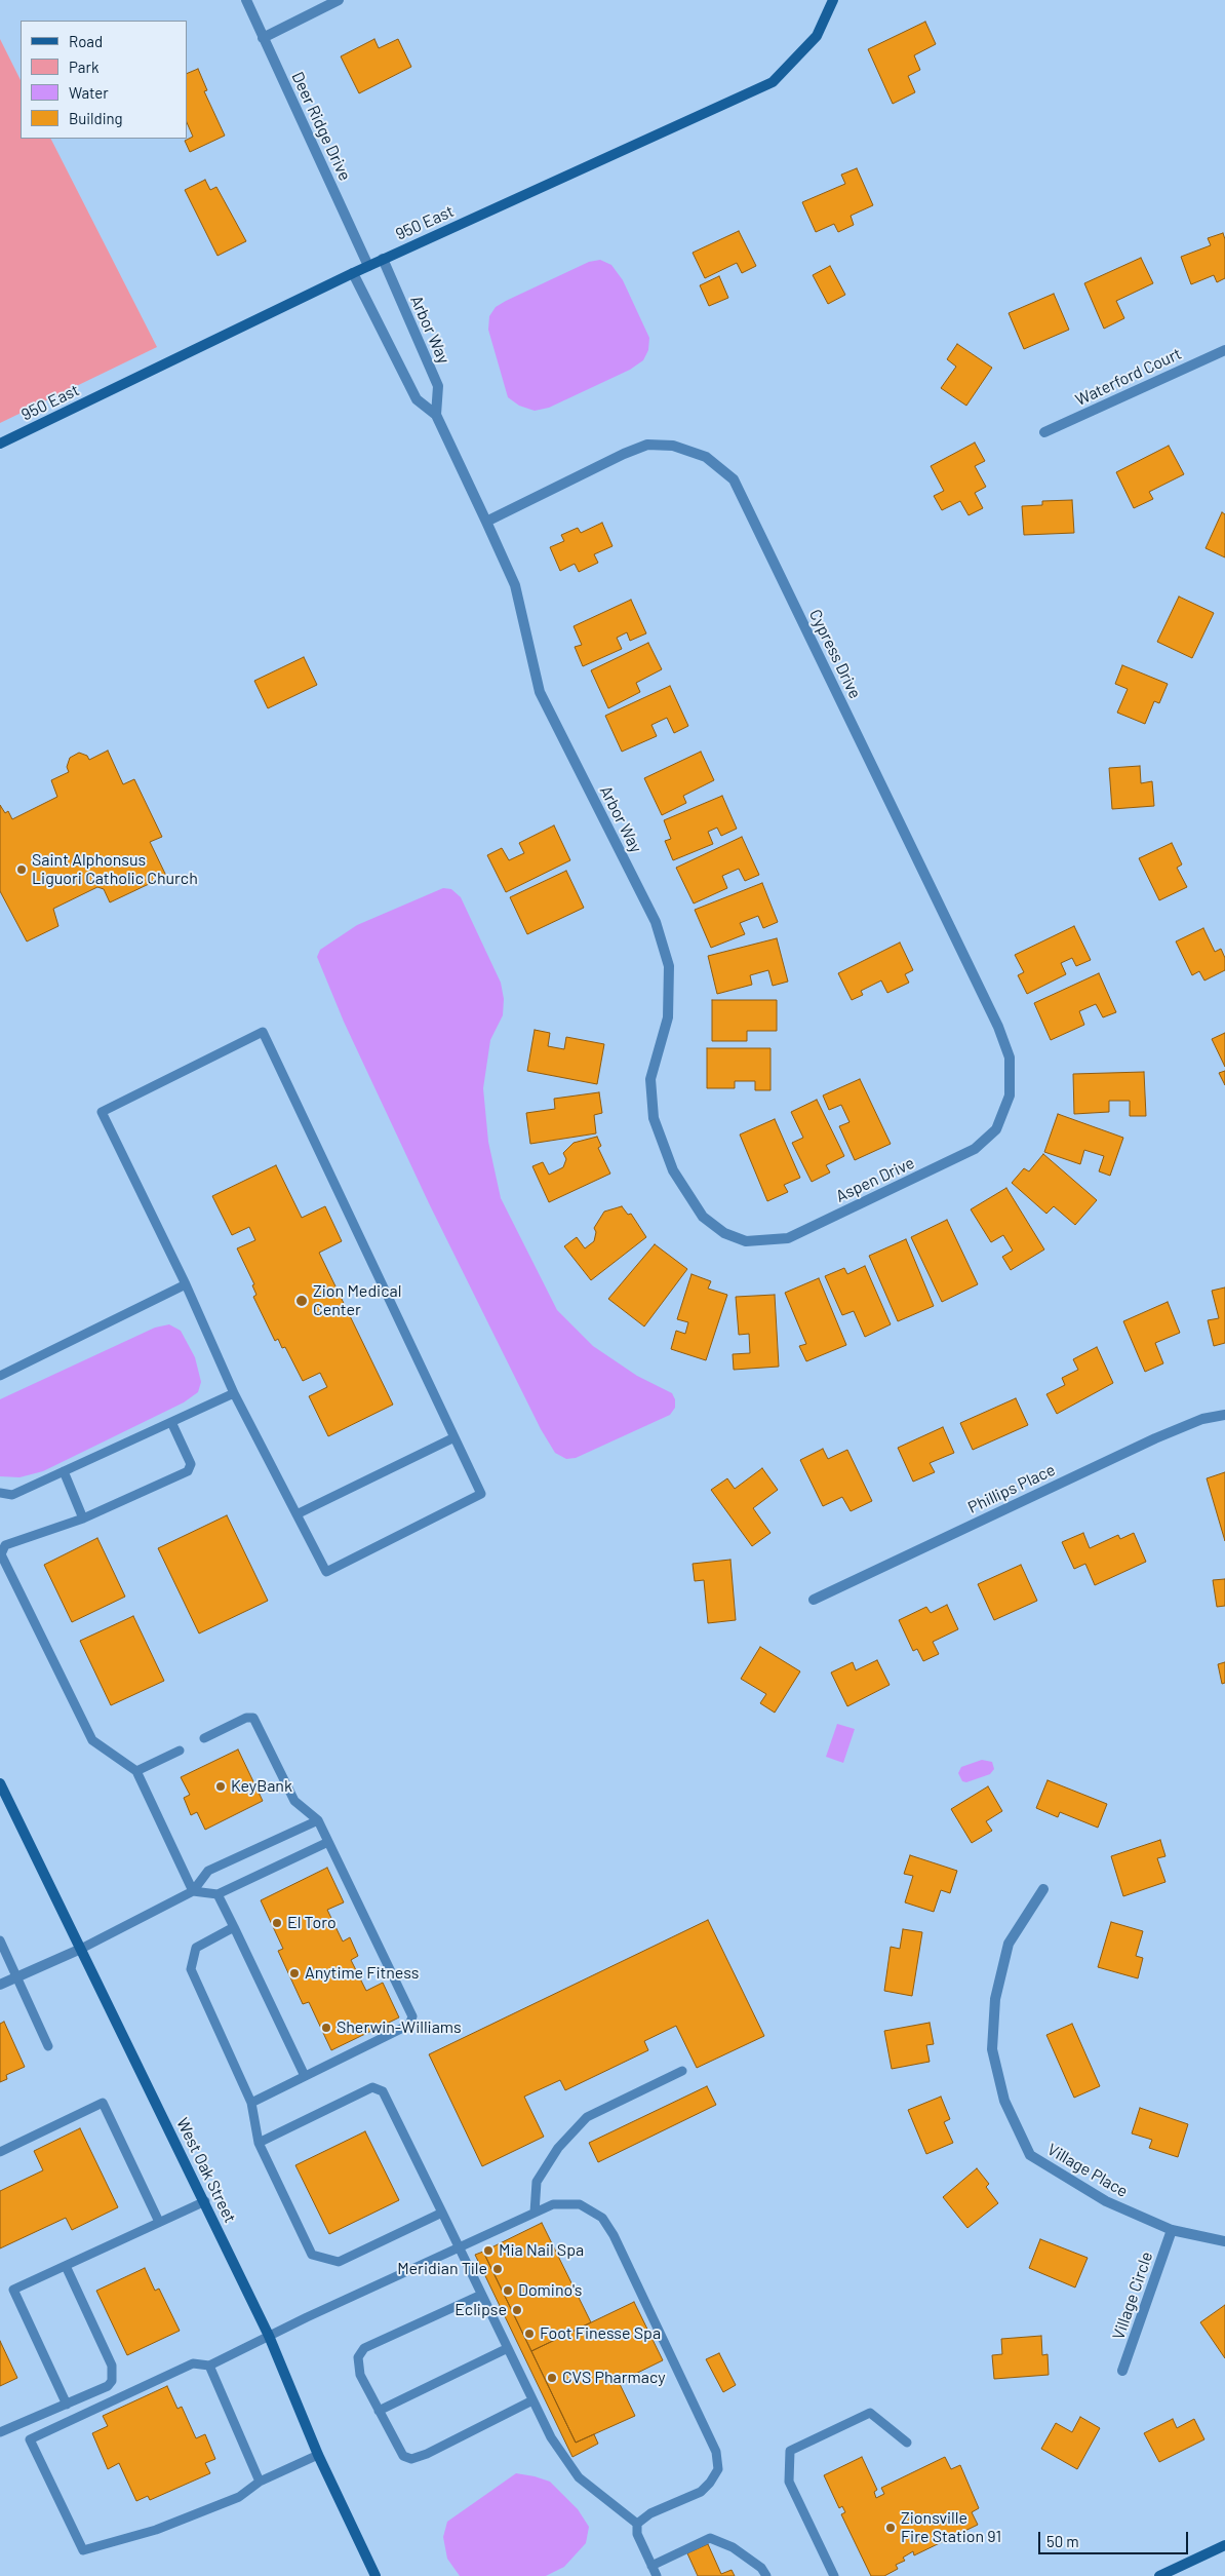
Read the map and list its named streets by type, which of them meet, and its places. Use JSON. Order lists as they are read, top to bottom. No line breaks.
{"streets":{"street":["Deer Ridge Drive","950 East","Arbor Way","Waterford Court","Cypress Drive","Aspen Drive","Phillips Place","West Oak Street","Village Place","Village Circle"]},"crossings":[["Deer Ridge Drive","950 East"],["950 East","Arbor Way"],["Arbor Way","Cypress Drive"],["Arbor Way","Aspen Drive"],["Cypress Drive","Aspen Drive"],["Village Place","Village Circle"]],"places":["Saint Alphonsus Liguori Catholic Church","Zion Medical Center","KeyBank","El Toro","Anytime Fitness","Sherwin-Williams","Mia Nail Spa","Meridian Tile","Domino's","Eclipse","Foot Finesse Spa","CVS Pharmacy","Zionsville Fire Station 91"],"legend":["Road","Park","Water","Building"],"scale_bar":"50 m"}
